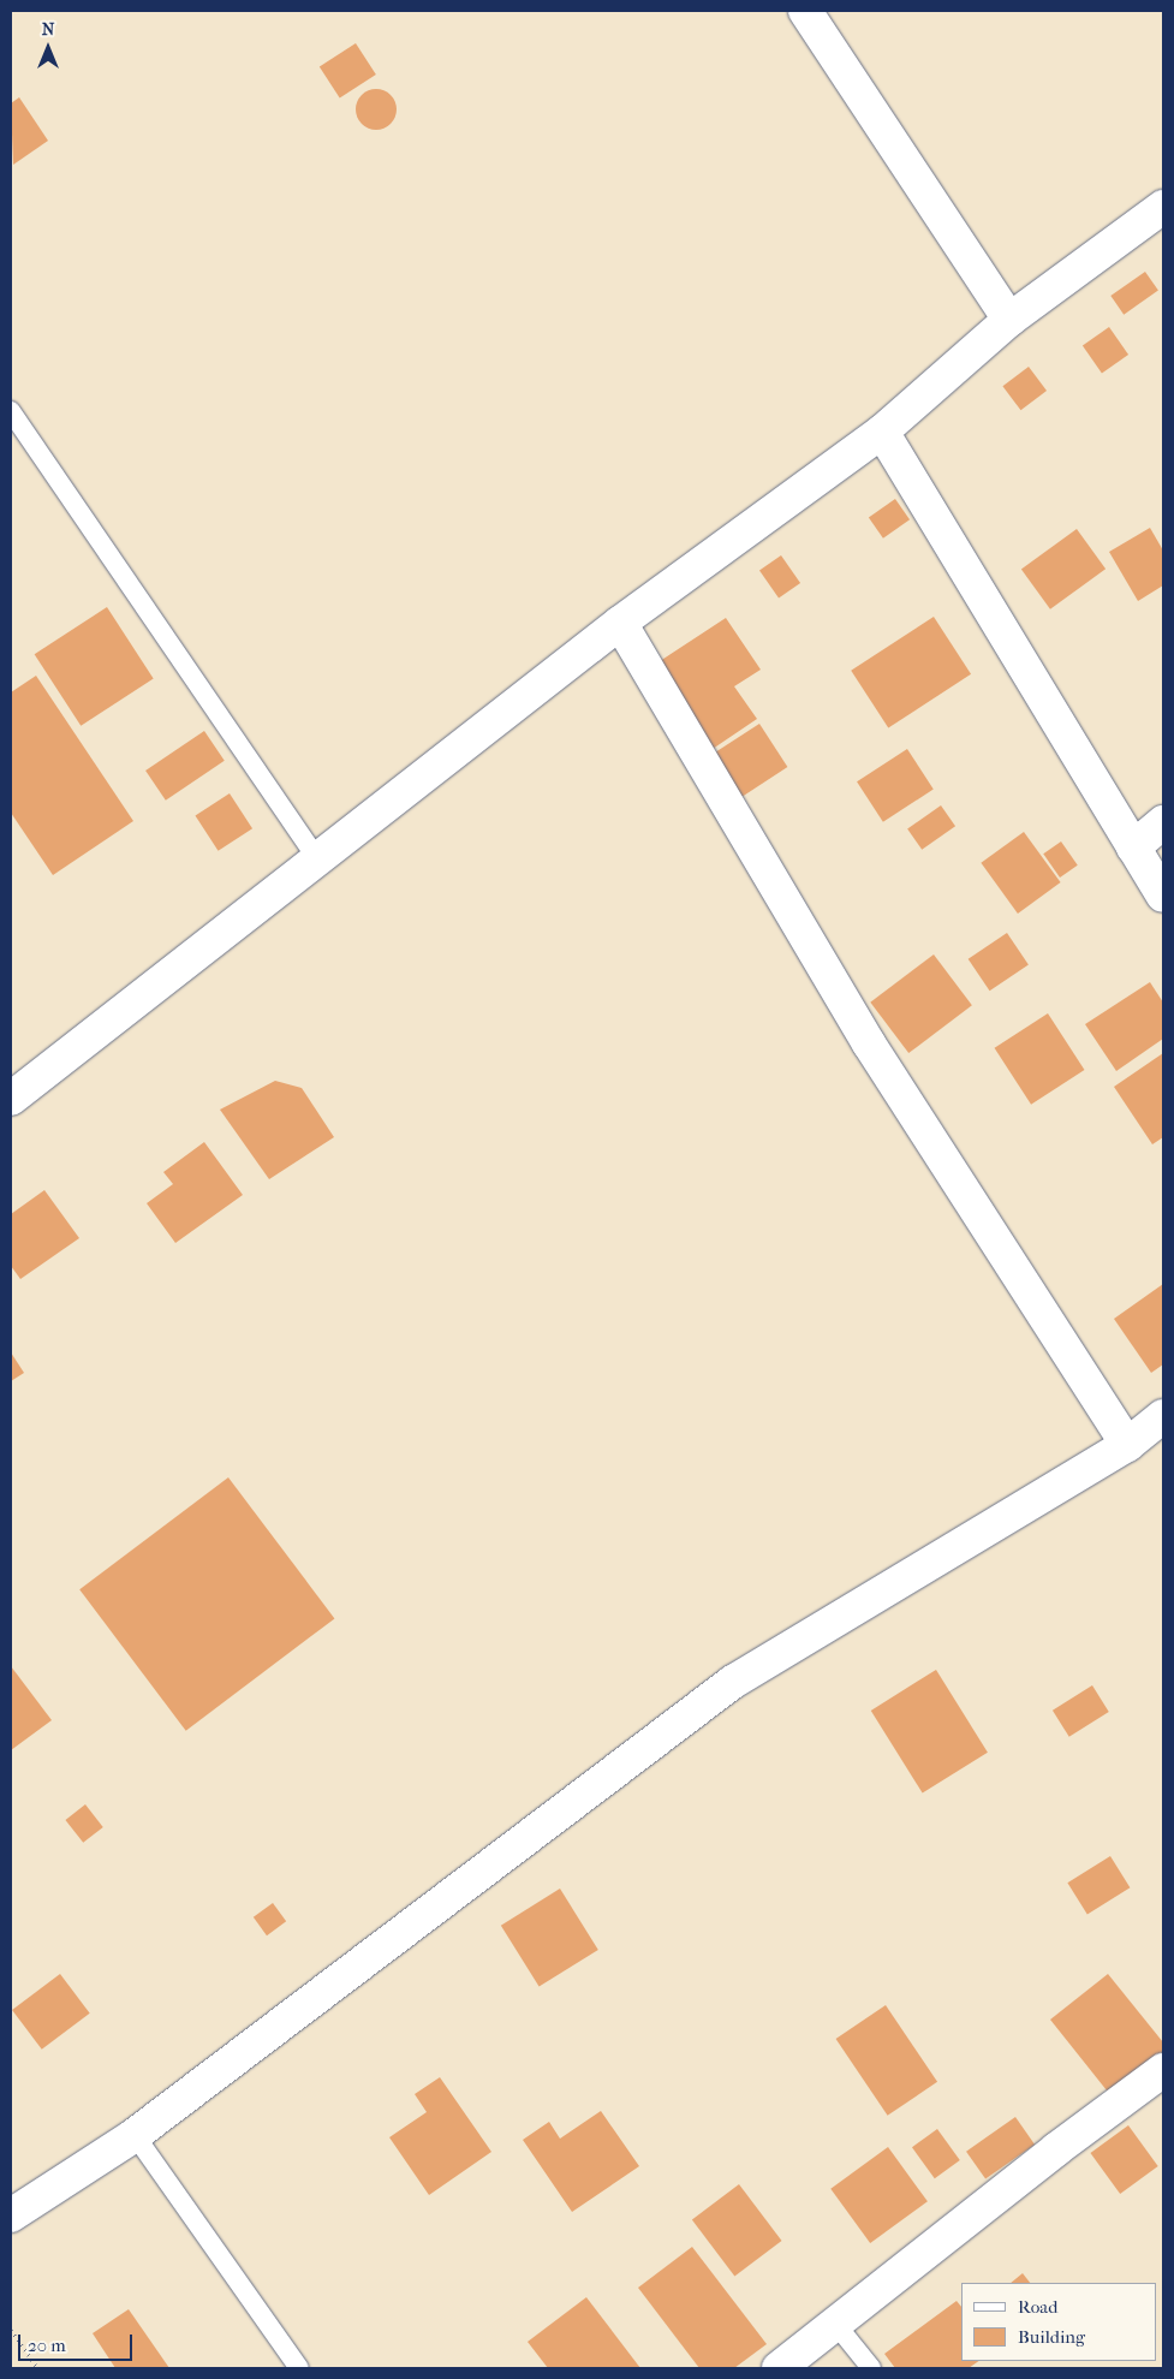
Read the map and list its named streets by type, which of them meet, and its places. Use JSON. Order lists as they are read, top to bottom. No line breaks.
{"legend":["Road","Building"],"scale_bar":"20 m","north":"top"}
